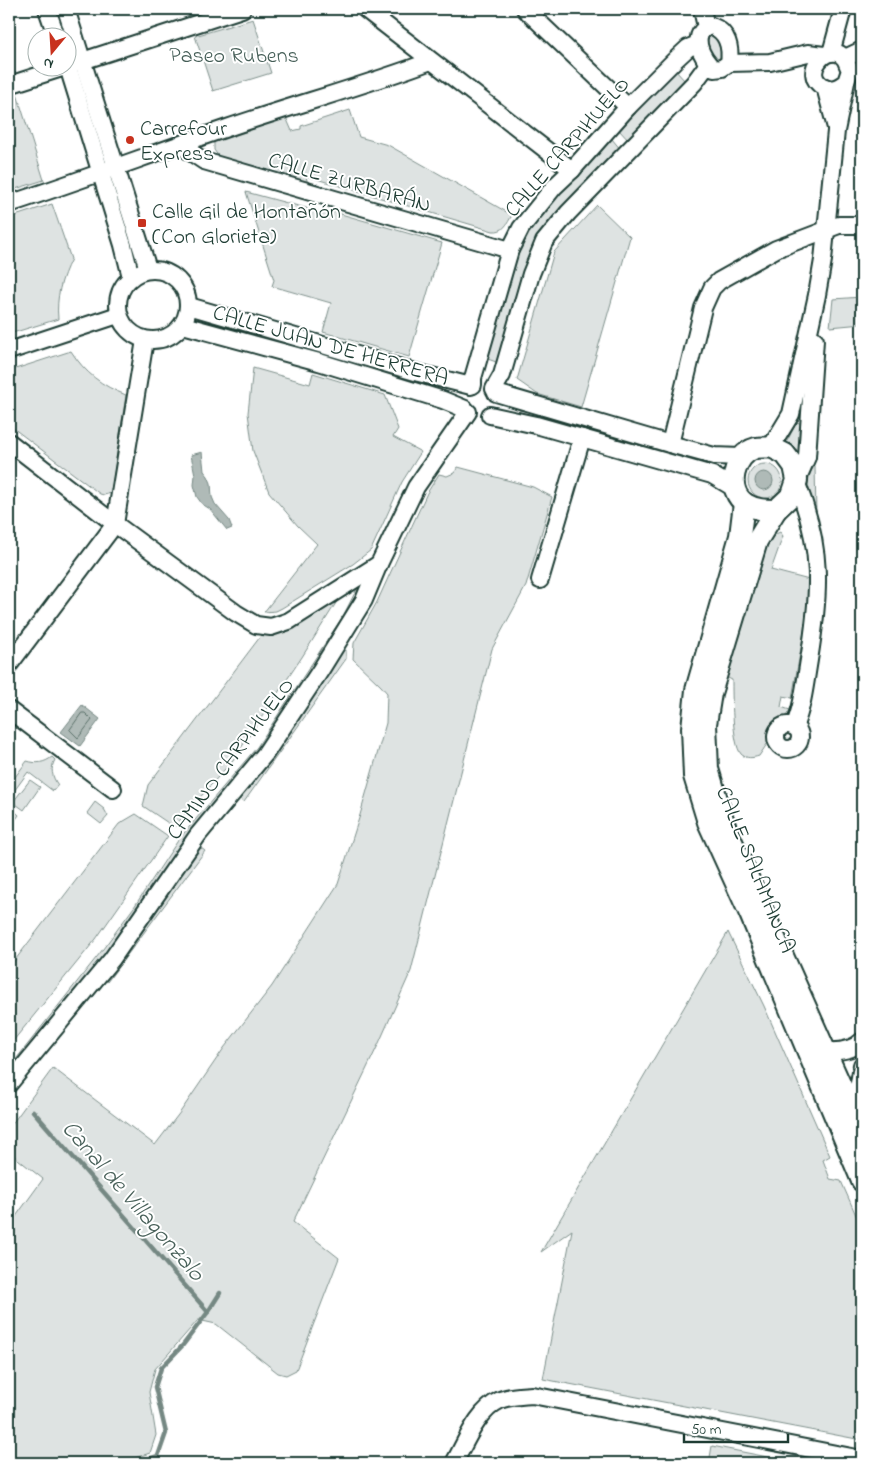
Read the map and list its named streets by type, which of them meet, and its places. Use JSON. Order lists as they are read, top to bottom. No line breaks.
{"streets":{"main road":["CALLE SALAMANCA"],"street":["CALLE CARPIHUELO","CALLE ZURBARÁN","CALLE JUAN DE HERRERA","CAMINO CARPIHUELO"]},"crossings":[["CALLE CARPIHUELO","CALLE ZURBARÁN"],["CALLE CARPIHUELO","CALLE JUAN DE HERRERA"],["CALLE CARPIHUELO","CAMINO CARPIHUELO"],["CALLE JUAN DE HERRERA","CAMINO CARPIHUELO"]],"water":["Canal de Villagonzalo"],"parks":["Paseo Rubens"],"places":{"other":["Carrefour Express"],"transit":["Calle Gil de Hontañón (Con Glorieta)"]},"scale_bar":"50 m","north":"bottom"}
